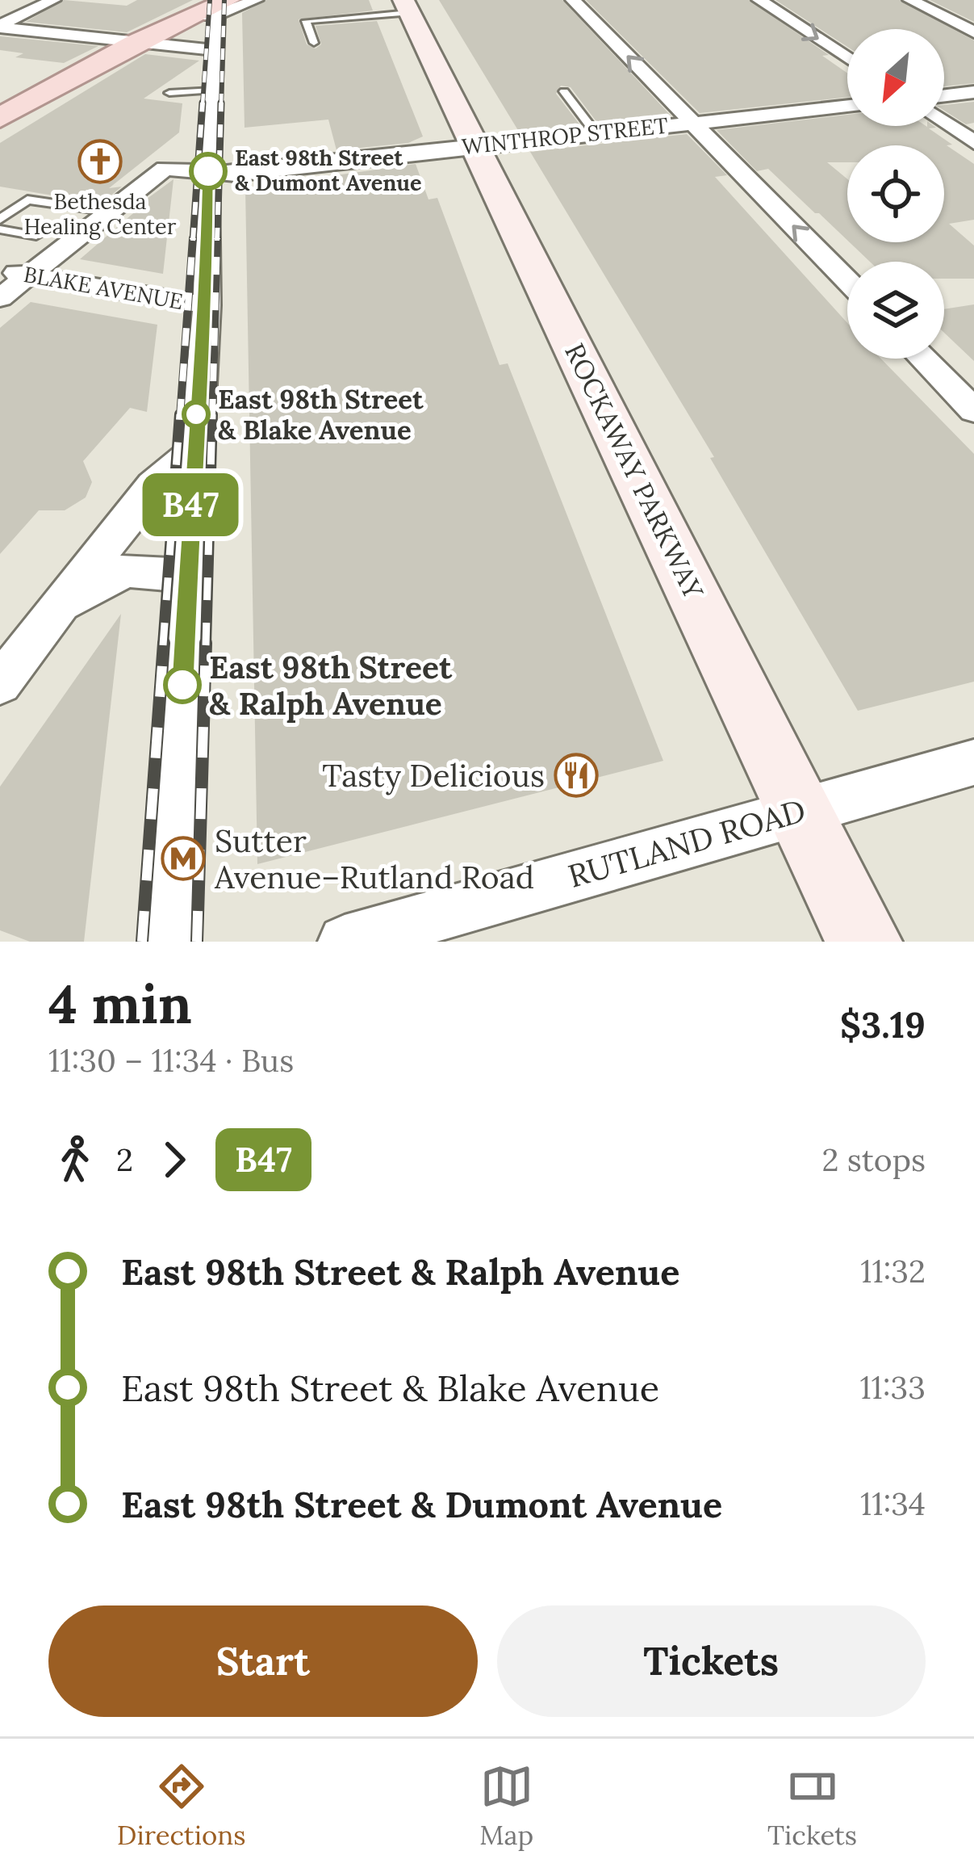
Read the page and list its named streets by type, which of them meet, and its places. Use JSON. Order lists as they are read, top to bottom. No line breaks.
{"streets":{"street":["WINTHROP STREET","BLAKE AVENUE","ROCKAWAY PARKWAY","RUTLAND ROAD"]},"crossings":[["WINTHROP STREET","BLAKE AVENUE"],["WINTHROP STREET","ROCKAWAY PARKWAY"],["ROCKAWAY PARKWAY","RUTLAND ROAD"]],"places":{"church":["Bethesda Healing Center"],"other":["East 98th Street & Dumont Avenue","East 98th Street & Blake Avenue","East 98th Street & Ralph Avenue"],"restaurant":["Tasty Delicious"],"metro station":["Sutter Avenue–Rutland Road"]},"lines":["bus line B47"],"north":"bottom left","page":{"on_map":"B47","heading":["4 min","11:30 – 11:34 · Bus","$3.19"],"legs":["2","B47","2 stops"],"list":[{"name":"East 98th Street & Ralph Avenue","value":"11:32"},{"name":"East 98th Street & Blake Avenue","value":"11:33"},{"name":"East 98th Street & Dumont Avenue","value":"11:34"}],"buttons":["Start","Tickets"],"tabs":["Directions","Map","Tickets"]}}
